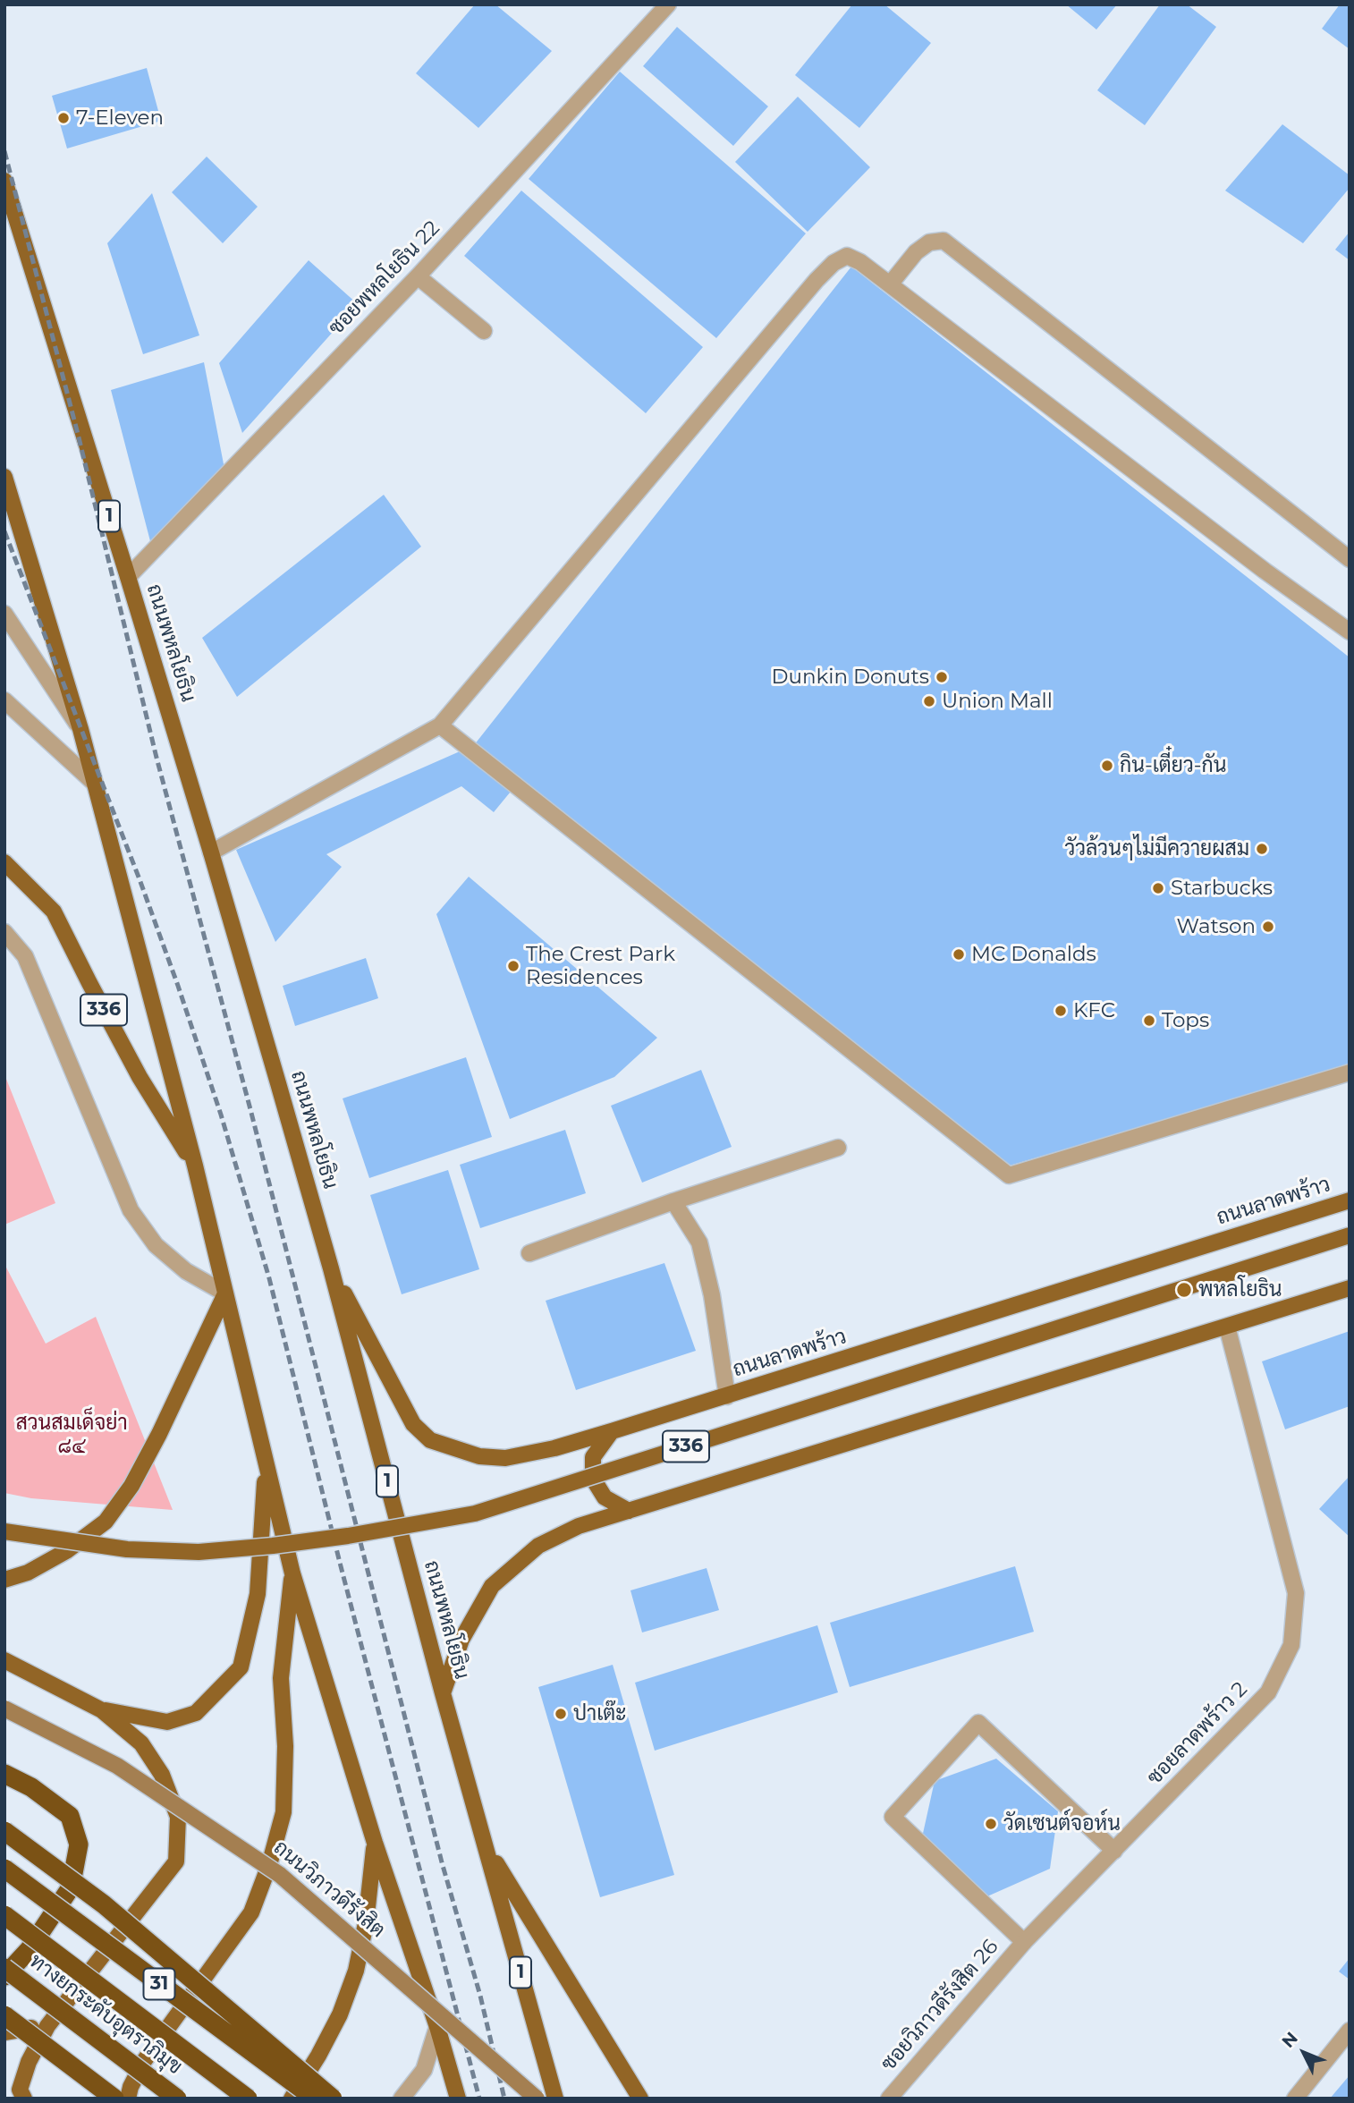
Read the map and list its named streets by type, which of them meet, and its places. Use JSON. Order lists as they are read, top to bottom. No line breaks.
{"streets":{"highway":["31","ทางยกระดับอุตราภิมุข"],"main road":["1","ถนนพหลโยธิน","336","ถนนลาดพร้าว","ถนนวิภาวดีรังสิต"],"street":["ซอยพหลโยธิน 22","ซอยลาดพร้าว 2","ซอยวิภาวดีรังสิต 26"]},"crossings":[["ซอยพหลโยธิน 22","ถนนพหลโยธิน"],["ถนนพหลโยธิน","ถนนลาดพร้าว"],["ซอยลาดพร้าว 2","ซอยวิภาวดีรังสิต 26"]],"parks":["สวนสมเด็จย่า ๘๔"],"places":["7-Eleven","Dunkin Donuts","Union Mall","กิน-เตี๋ยว-กัน","วัวล้วนๆไม่มีควายผสม","Starbucks","Watson","MC Donalds","The Crest Park Residences","KFC","Tops","พหลโยธิน","ปาเต๊ะ","วัดเซนต์จอห์น"],"north":"top left"}
